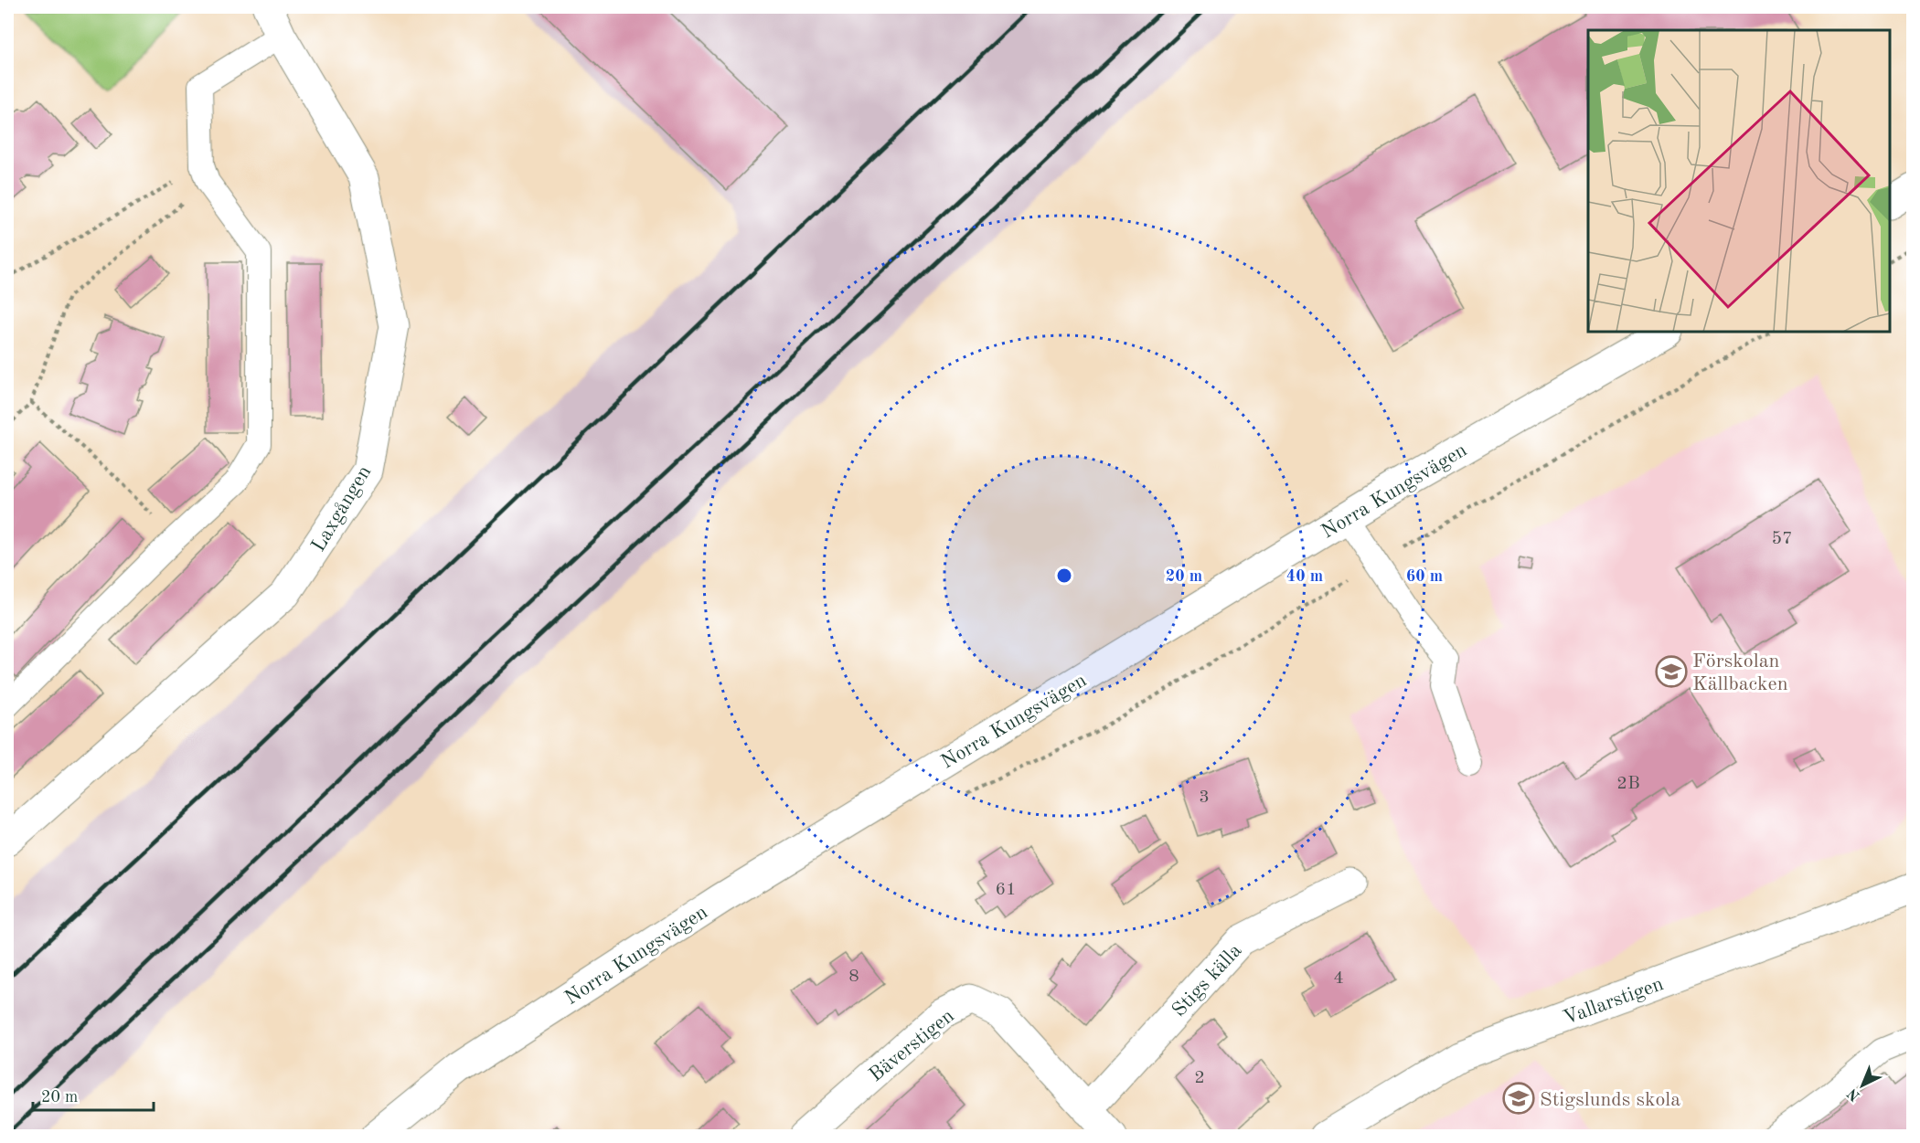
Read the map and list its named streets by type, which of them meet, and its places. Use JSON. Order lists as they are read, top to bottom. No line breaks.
{"streets":{"street":["Norra Kungsvägen","Laxgången","Stigs källa","Vallarstigen","Bäverstigen"]},"crossings":[["Stigs källa","Bäverstigen"]],"places":{"school or university":["Förskolan Källbacken","Stigslunds skola"]},"house_numbers":["57","2B","3","61","8","4","2"],"scale_bar":"20 m","north":"bottom left","rings":["20 m","40 m","60 m"]}
